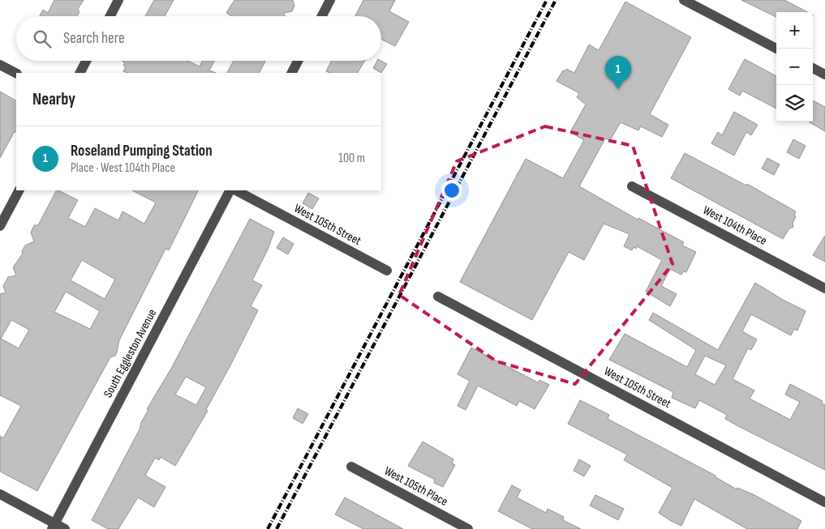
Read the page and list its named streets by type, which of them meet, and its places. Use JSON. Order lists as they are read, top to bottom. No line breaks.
{"streets":{"street":["West 105th Street","West 104th Place","South Eggleston Avenue","West 105th Place"]},"page":{"map_buttons":["+","−"],"search":"Search here","pins":"1","heading":"Nearby","list":[{"mark":"1","name":"Roseland Pumping Station","note":"Place · West 104th Place","value":"100 m"}]}}
